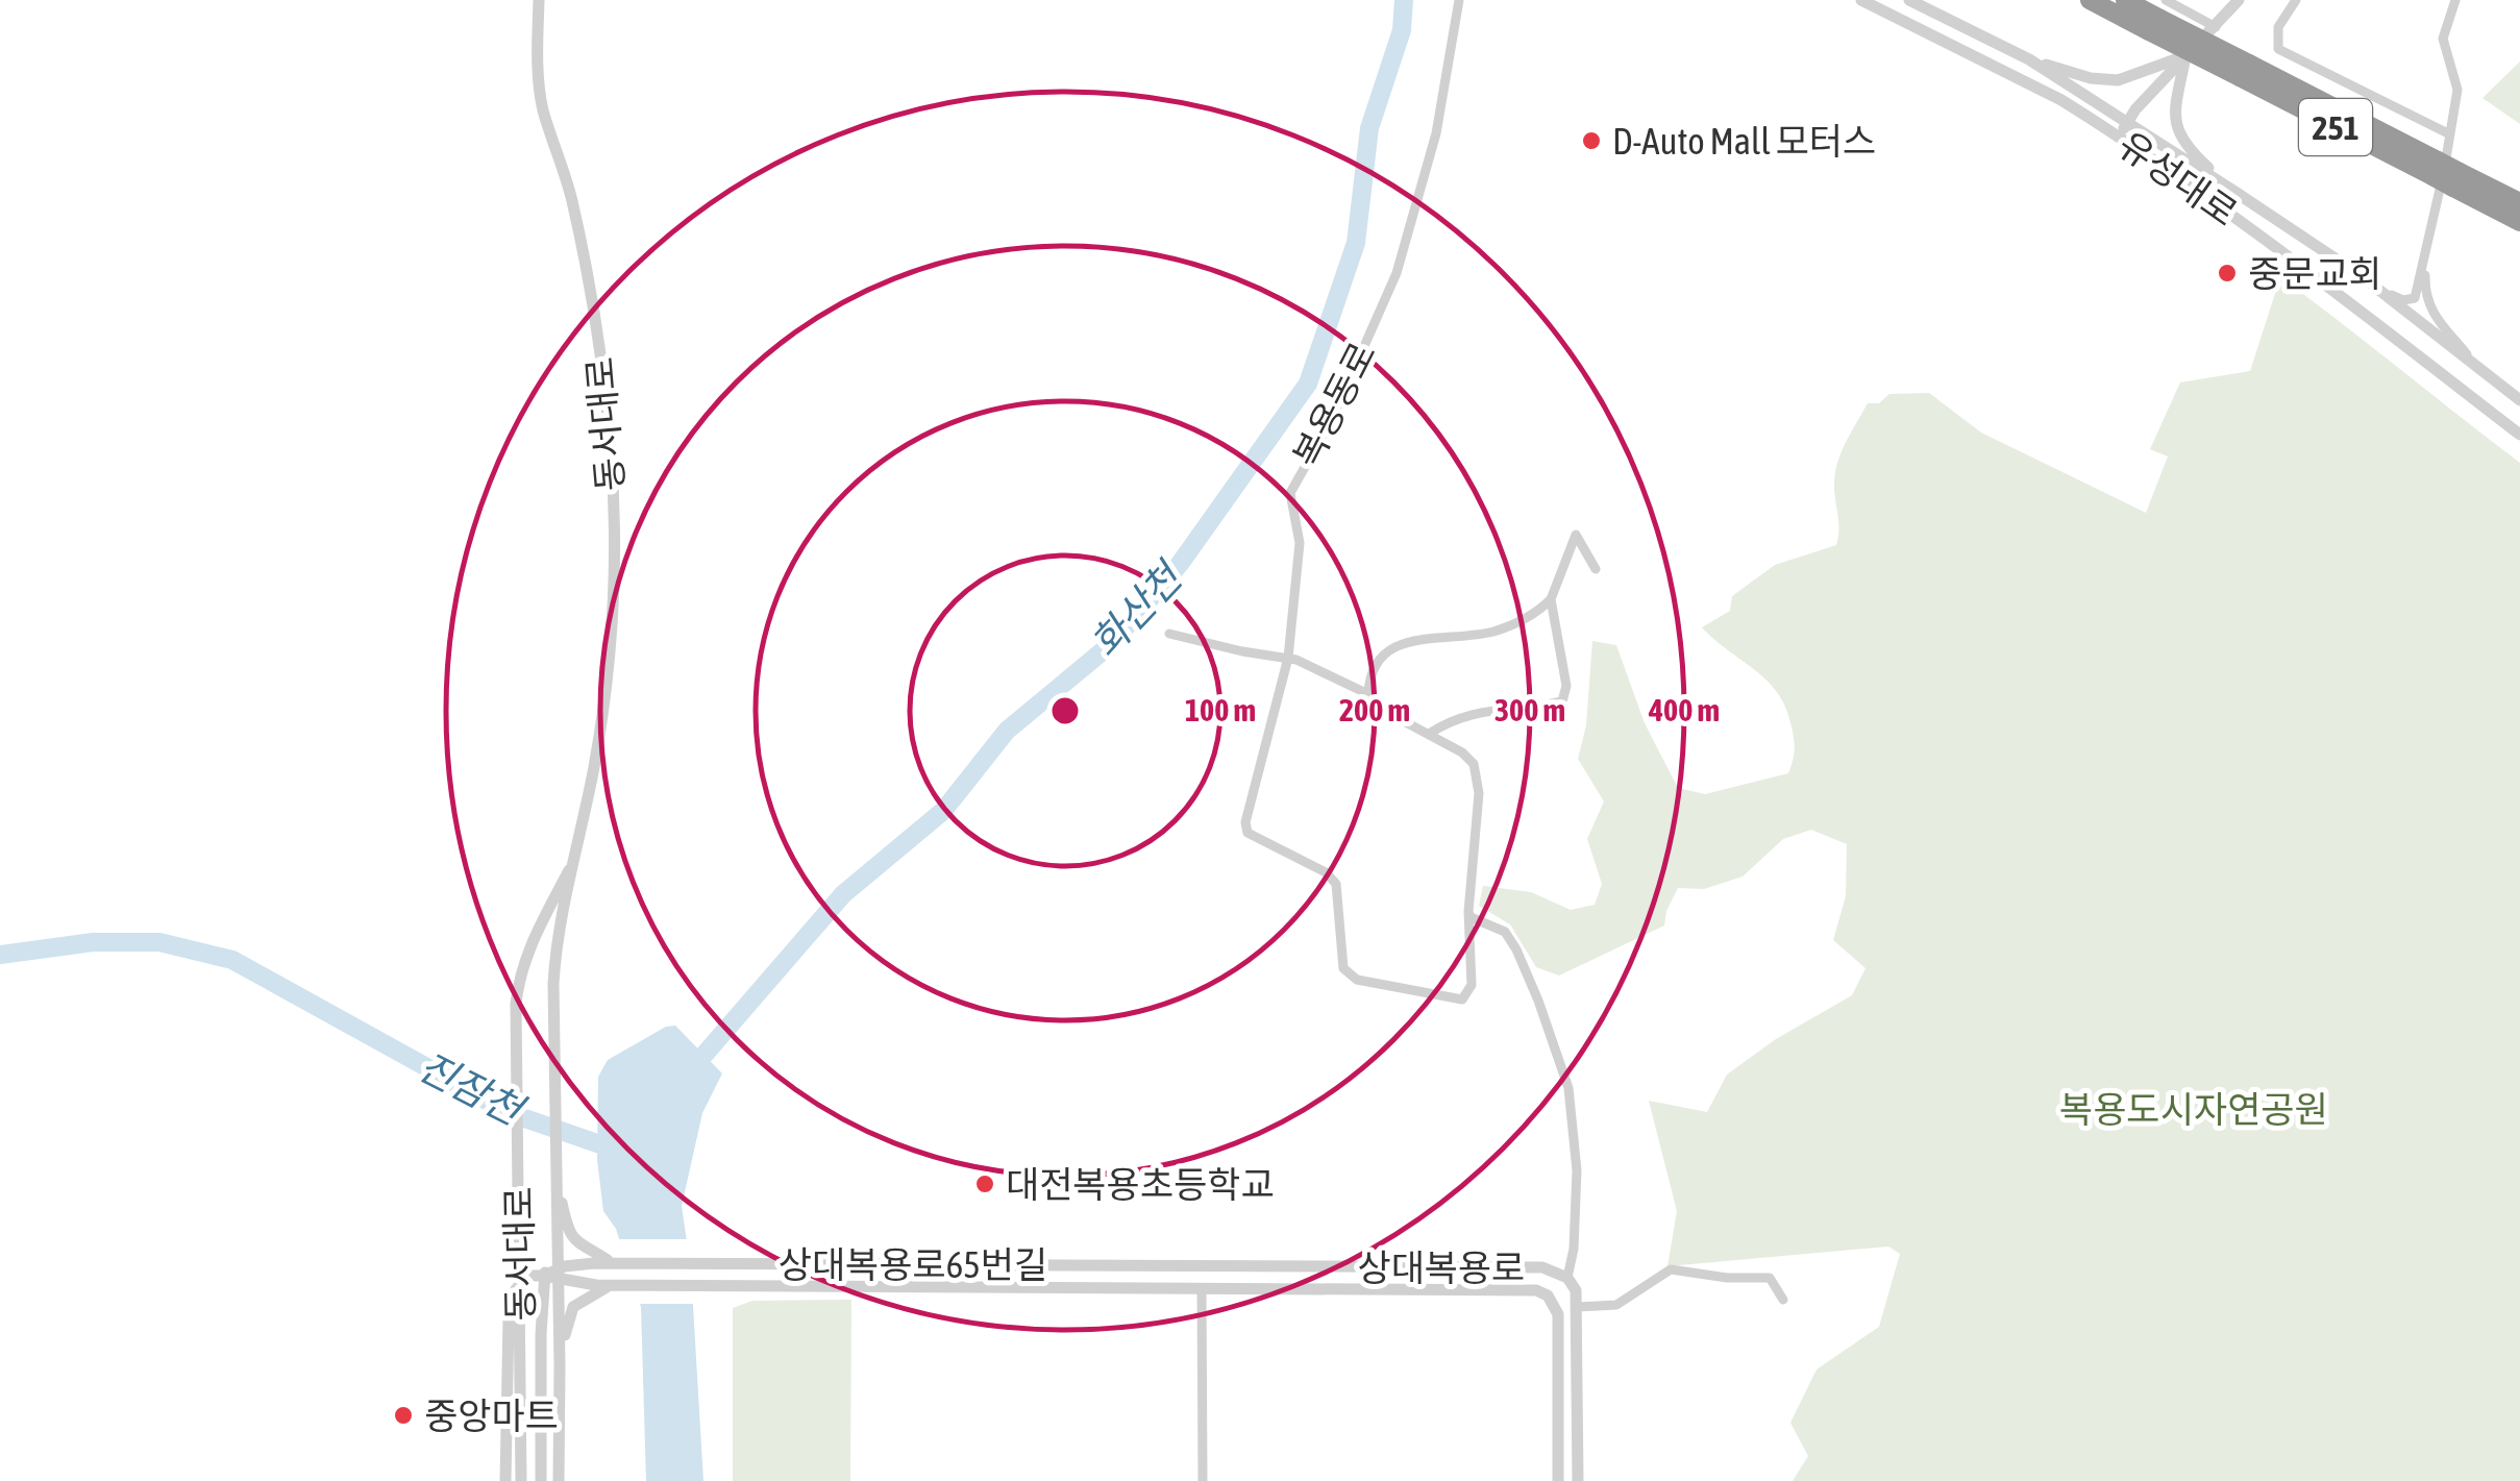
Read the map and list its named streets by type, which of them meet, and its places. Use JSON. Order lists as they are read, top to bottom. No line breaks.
{"streets":{"highway":["251"],"street":["유성대로","복용동로","동서대로","상대복용로65번길","상대복용로"]},"crossings":[["동서대로","상대복용로65번길"],["상대복용로65번길","상대복용로"]],"water":["화산천","진잠천"],"parks":["복용도시자연공원"],"places":["D-Auto Mall 모터스","중문교회","대전복용초등학교","중앙마트"],"rings":["100 m","200 m","300 m","400 m"]}
